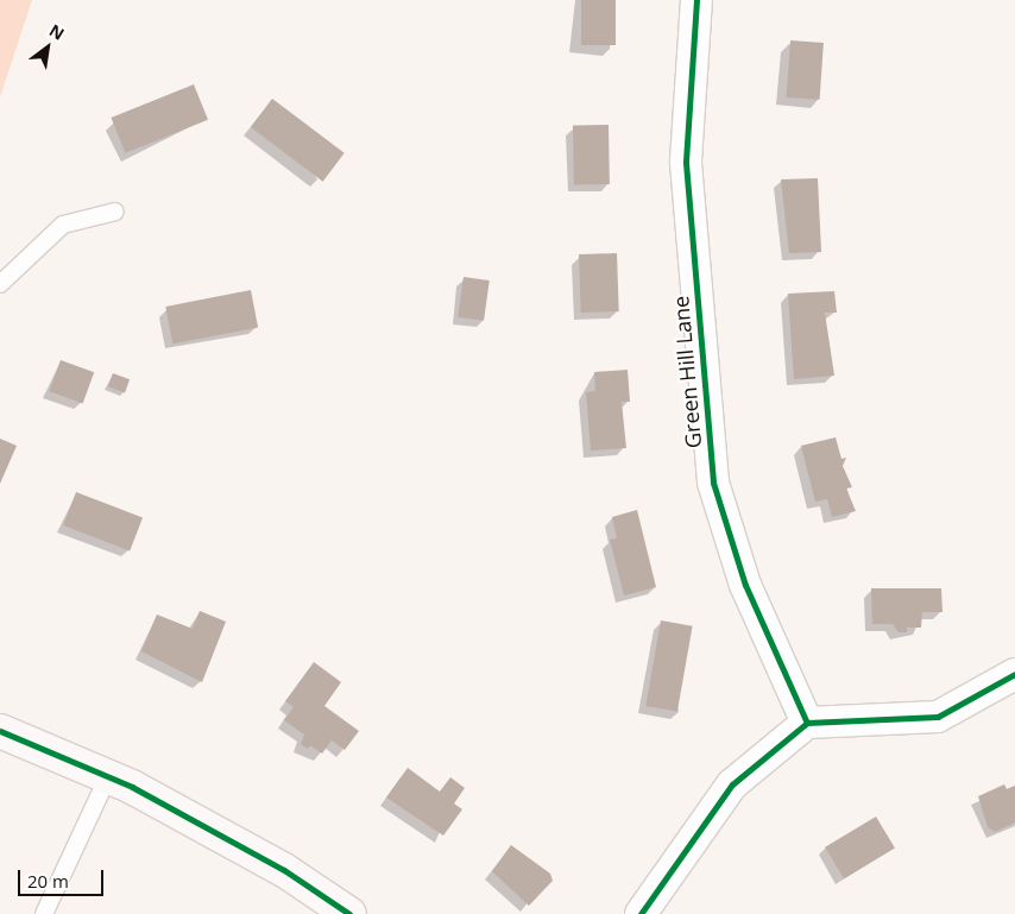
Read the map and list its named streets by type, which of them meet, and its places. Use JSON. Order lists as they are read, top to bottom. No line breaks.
{"streets":{"street":["Green Hill Lane"]},"scale_bar":"20 m","north":"top right"}
